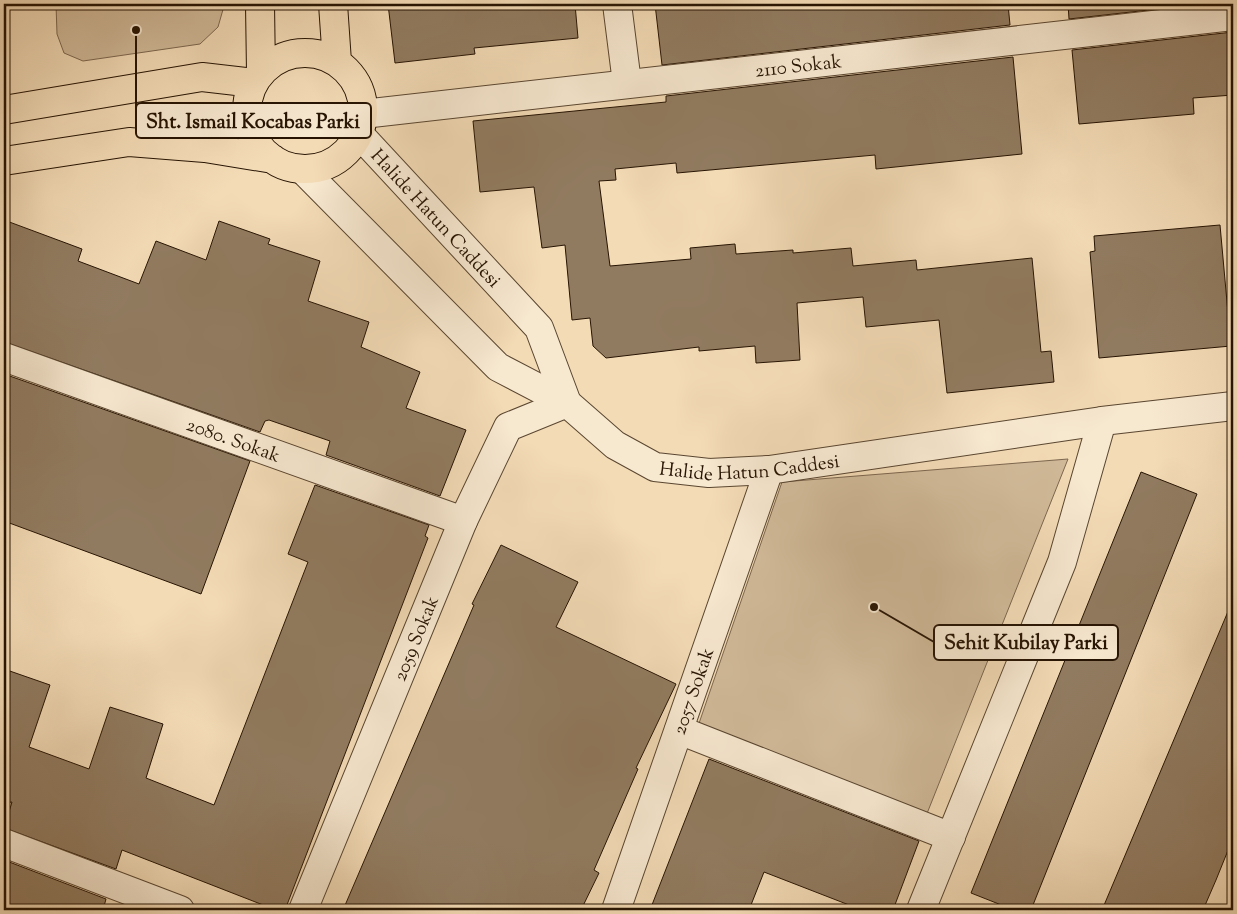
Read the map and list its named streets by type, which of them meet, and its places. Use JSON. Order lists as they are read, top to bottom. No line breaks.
{"streets":{"street":["2110 Sokak","Halide Hatun Caddesi","2080. Sokak","2059 Sokak","2057 Sokak"]},"crossings":[["2110 Sokak","Halide Hatun Caddesi"],["Halide Hatun Caddesi","2059 Sokak"],["Halide Hatun Caddesi","2057 Sokak"],["2080. Sokak","2059 Sokak"]],"places":["Sht. Ismail Kocabas Parki","Sehit Kubilay Parki"]}
